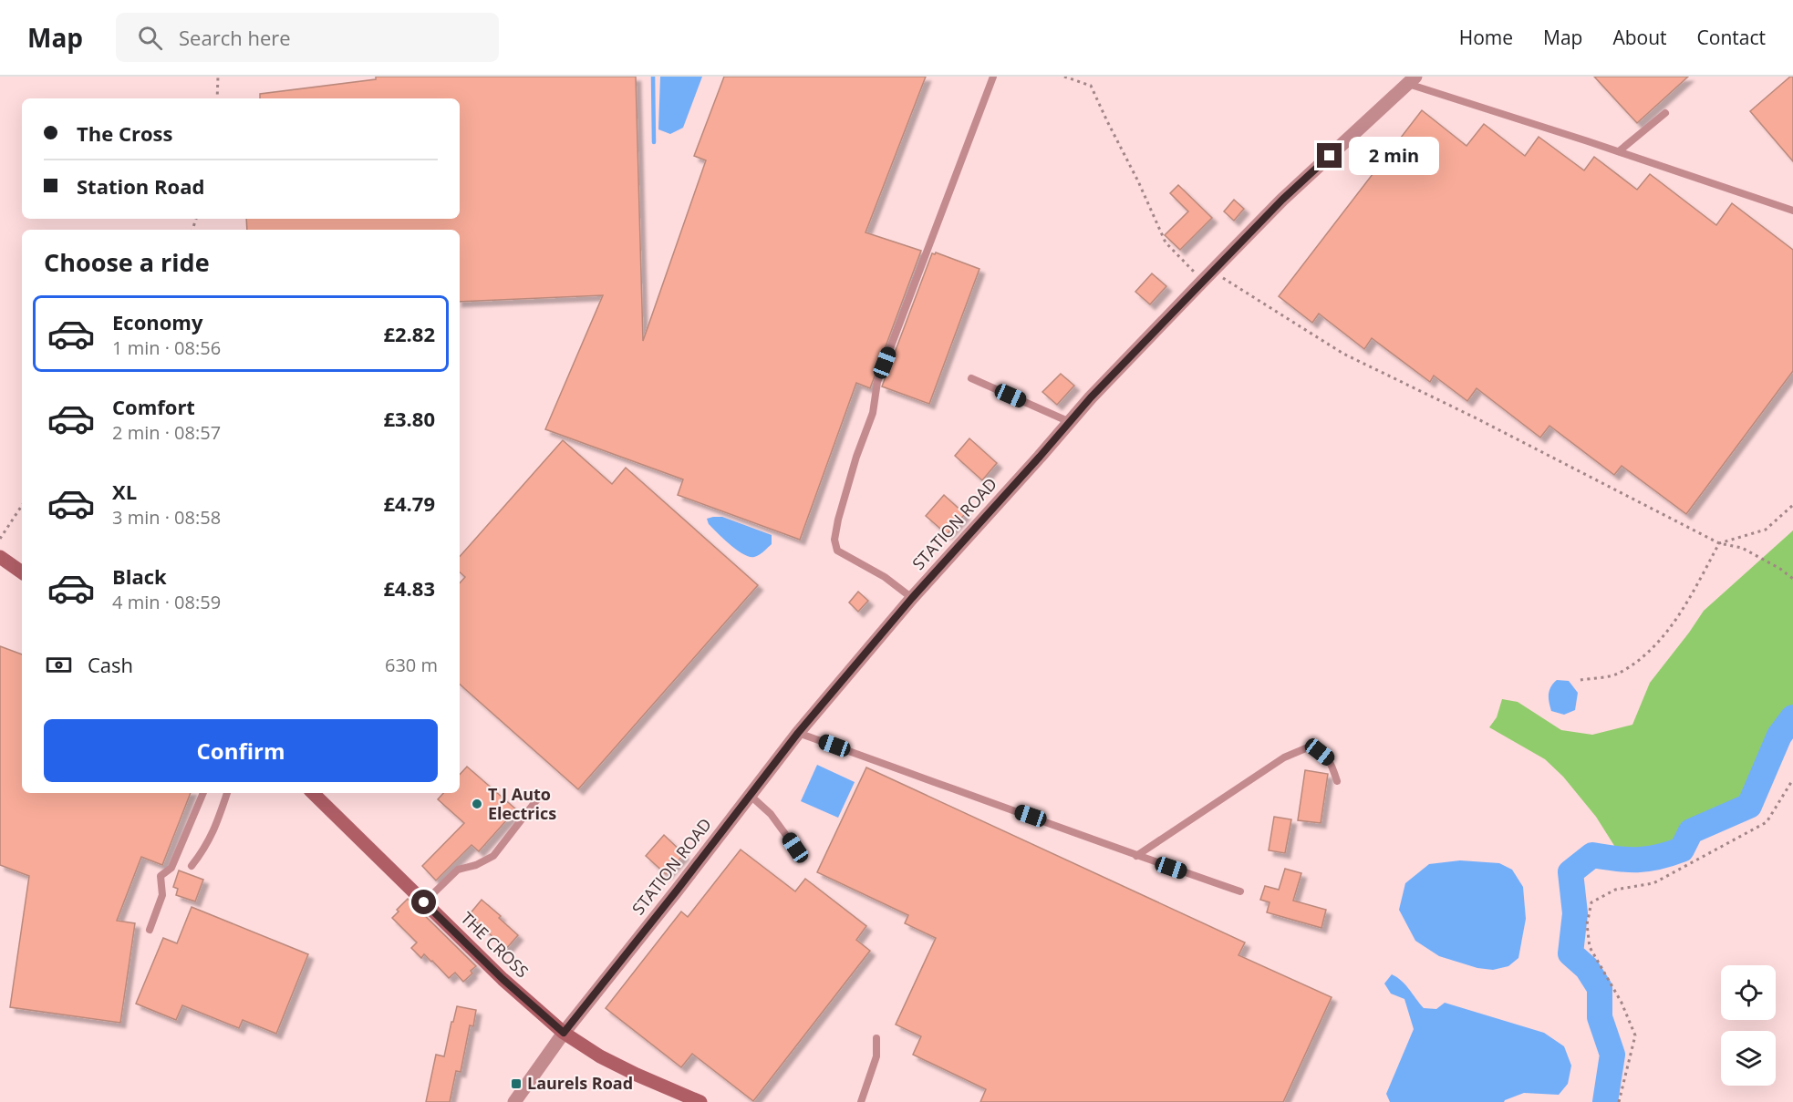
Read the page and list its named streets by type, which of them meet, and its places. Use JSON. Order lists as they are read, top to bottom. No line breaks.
{"streets":{"main road":["THE CROSS"],"street":["STATION ROAD"]},"crossings":[["STATION ROAD","THE CROSS"]],"places":{"other":["T J Auto Electrics"],"transit":["Laurels Road"]},"page":{"header":"Map","search":"Search here","nav":["Home","Map","About","Contact"],"banner":["The Cross","Station Road"],"bubble":"2 min","heading":"Choose a ride","list":[{"name":"Economy","note":"1 min · 08:56","value":"£2.82"},{"name":"Comfort","note":"2 min · 08:57","value":"£3.80"},{"name":"XL","note":"3 min · 08:58","value":"£4.79"},{"name":"Black","note":"4 min · 08:59","value":"£4.83"}],"pay":["Cash","630 m"],"buttons":"Confirm"}}
